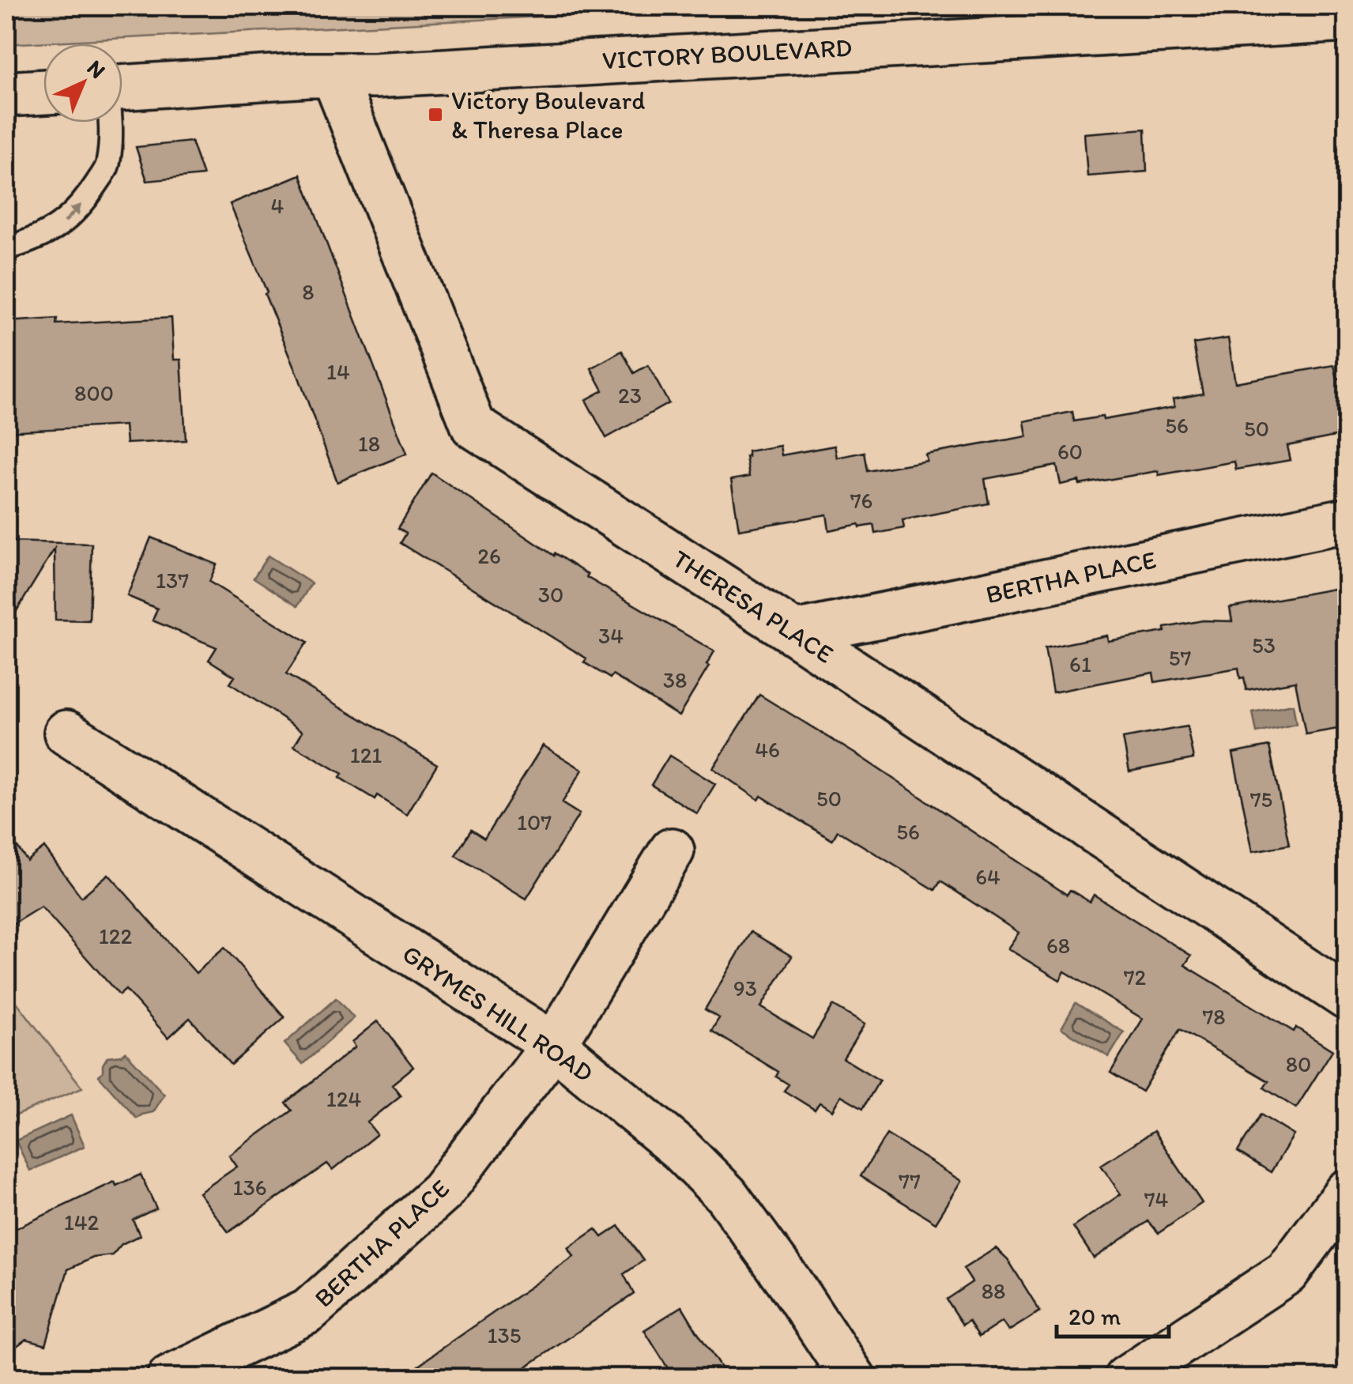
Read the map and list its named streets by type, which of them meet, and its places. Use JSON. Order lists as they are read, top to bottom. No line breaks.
{"streets":{"street":["VICTORY BOULEVARD","BERTHA PLACE","THERESA PLACE","GRYMES HILL ROAD"]},"crossings":[["VICTORY BOULEVARD","THERESA PLACE"],["BERTHA PLACE","THERESA PLACE"],["BERTHA PLACE","GRYMES HILL ROAD"]],"places":{"transit":["Victory Boulevard & Theresa Place"]},"house_numbers":["4","8","14","800","23","56","50","18","60","76","26","137","30","34","53","57","61","38","46","121","50","75","107","56","64","122","68","72","93","78","80","124","77","136","74","142","88","135"],"scale_bar":"20 m","north":"top right"}
